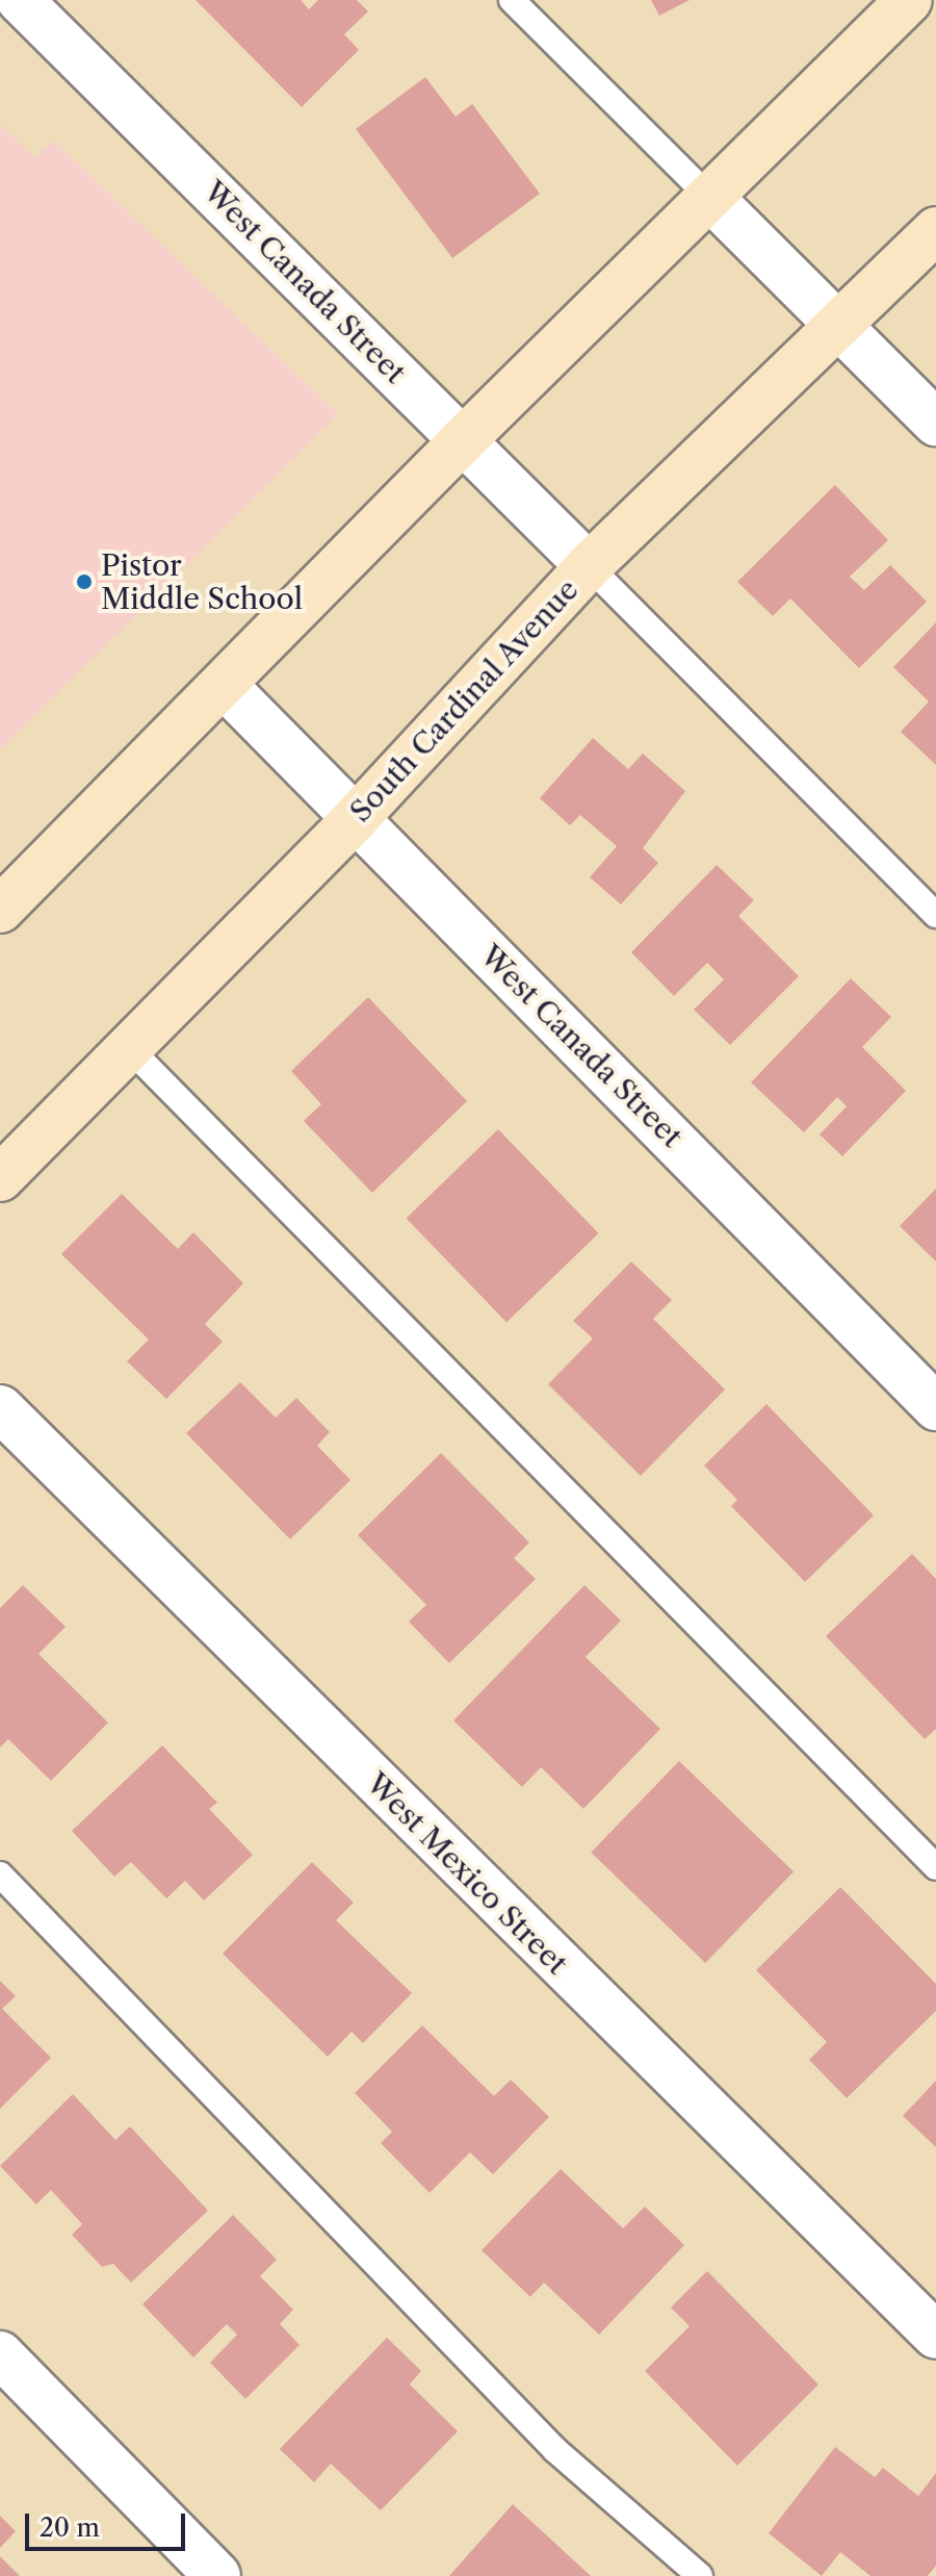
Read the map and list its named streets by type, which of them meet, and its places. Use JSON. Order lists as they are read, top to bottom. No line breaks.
{"streets":{"main road":["South Cardinal Avenue"],"street":["West Canada Street","West Mexico Street"]},"crossings":[["West Canada Street","South Cardinal Avenue"]],"places":["Pistor Middle School"],"scale_bar":"20 m"}
